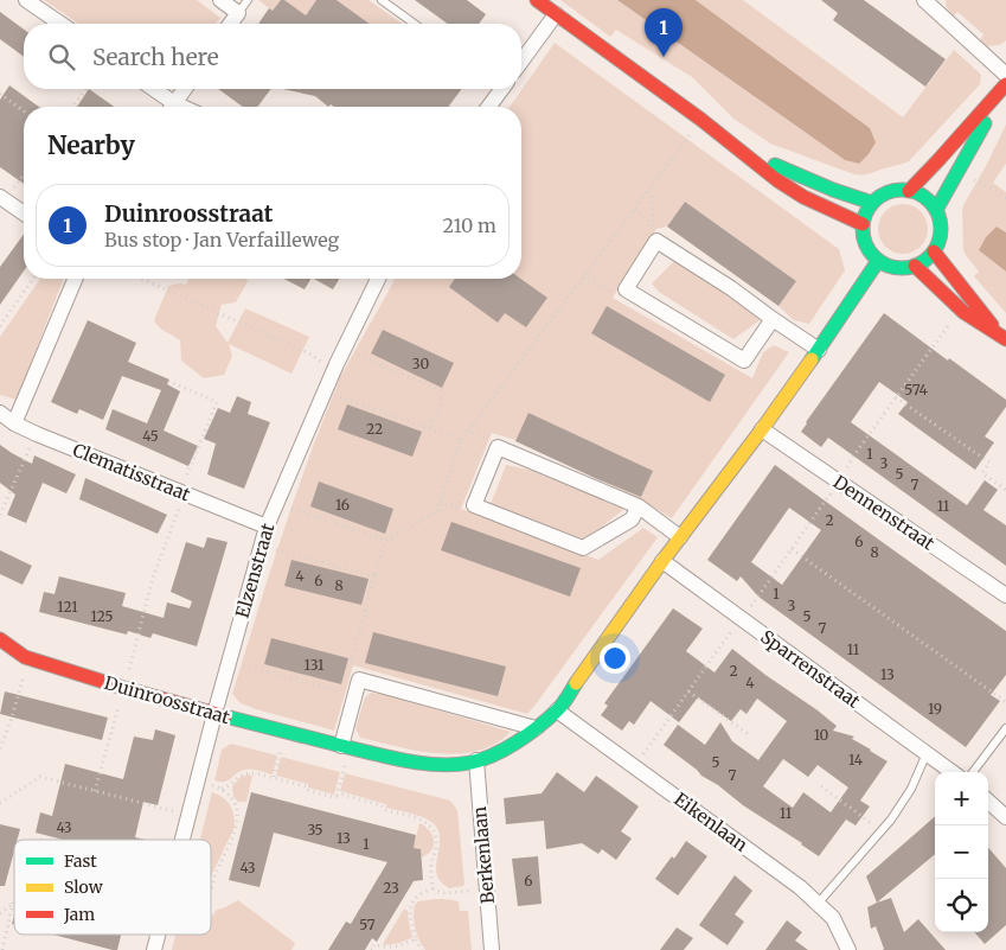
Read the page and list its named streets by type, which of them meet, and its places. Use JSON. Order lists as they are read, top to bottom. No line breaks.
{"streets":{"street":["Clematisstraat","Dennenstraat","Elzenstraat","Sparrenstraat","Duinroosstraat","Eikenlaan","Berkenlaan"]},"crossings":[["Clematisstraat","Elzenstraat"],["Dennenstraat","Duinroosstraat"],["Elzenstraat","Duinroosstraat"],["Sparrenstraat","Duinroosstraat"],["Duinroosstraat","Eikenlaan"],["Duinroosstraat","Berkenlaan"]],"house_numbers":["30","574","22","45","1","3","5","7","16","11","2","6","8","4","6","8","1","3","121","125","5","7","11","131","2","13","4","19","10","14","5","7","11","43","35","13","1","43","6","23","57"],"legend":["Fast","Slow","Jam"],"page":{"pins":"1","search":"Search here","heading":"Nearby","list":[{"mark":"1","name":"Duinroosstraat","note":"Bus stop · Jan Verfailleweg","value":"210 m"}],"map_buttons":["+","−"]}}
